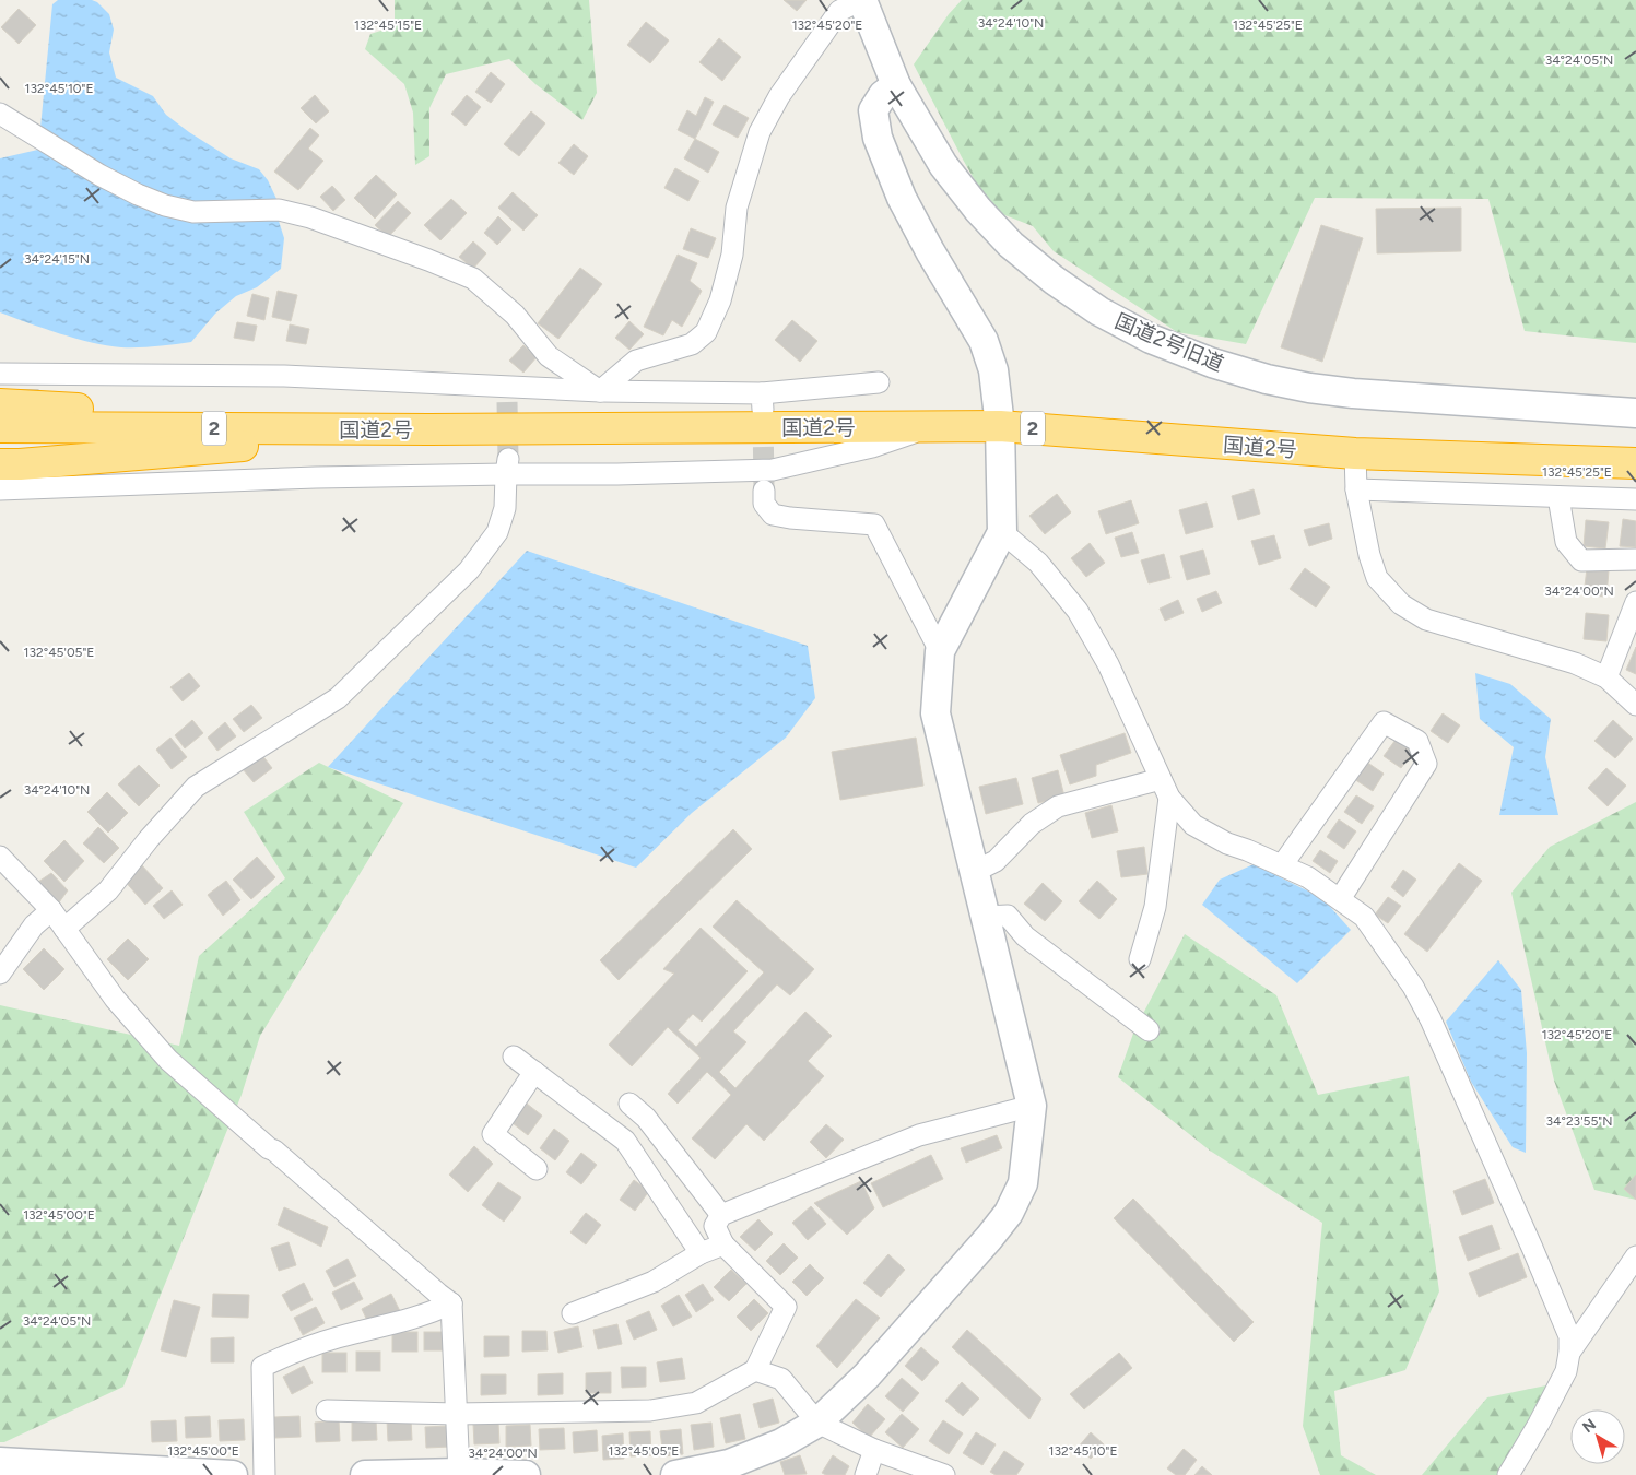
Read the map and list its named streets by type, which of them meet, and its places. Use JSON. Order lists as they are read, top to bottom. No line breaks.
{"streets":{"highway":["国道2号","2"],"street":["国道2号旧道"]},"north":"top left","coordinates":["34°24'10\"N","132°45'15\"E","132°45'20\"E","132°45'25\"E","34°24'05\"N","132°45'10\"E","34°24'15\"N","34°24'00\"N","132°45'05\"E","34°23'55\"N","132°45'00\"E"]}
